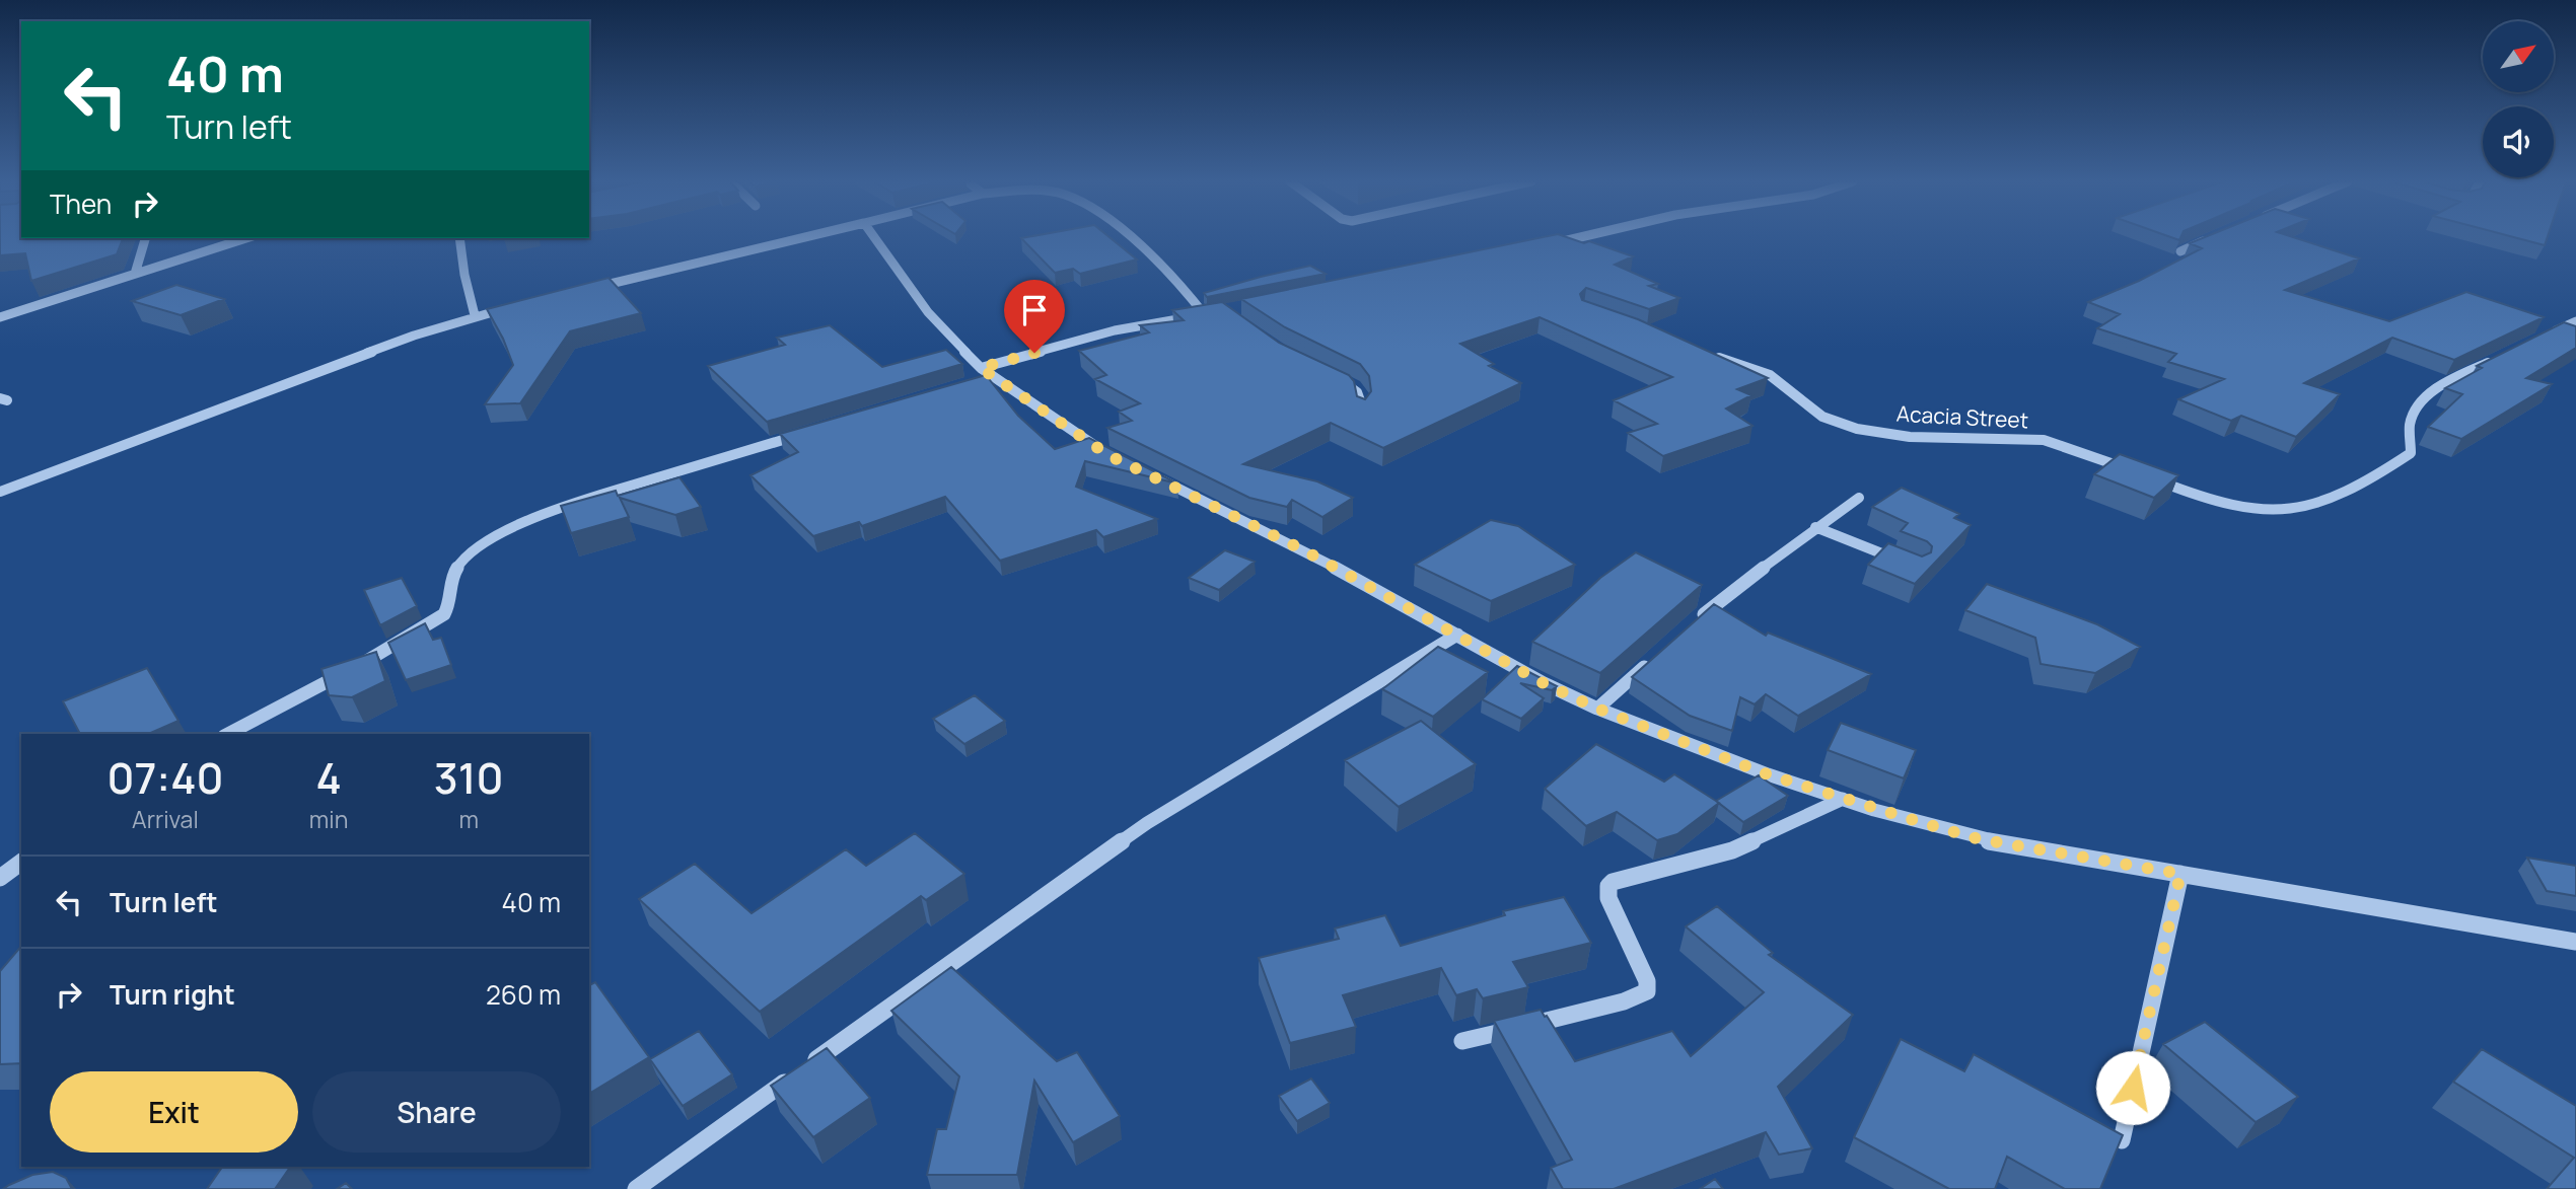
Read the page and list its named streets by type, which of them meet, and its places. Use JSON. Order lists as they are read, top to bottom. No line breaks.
{"streets":{"street":["Acacia Street"]},"north":"top right","page":{"turn":["40 m","Turn left"],"then":"Then","eta":["07:40","Arrival","4","min","310","m"],"list":[{"name":"Turn left","value":"40 m"},{"name":"Turn right","value":"260 m"}],"buttons":["Exit","Share"]}}
